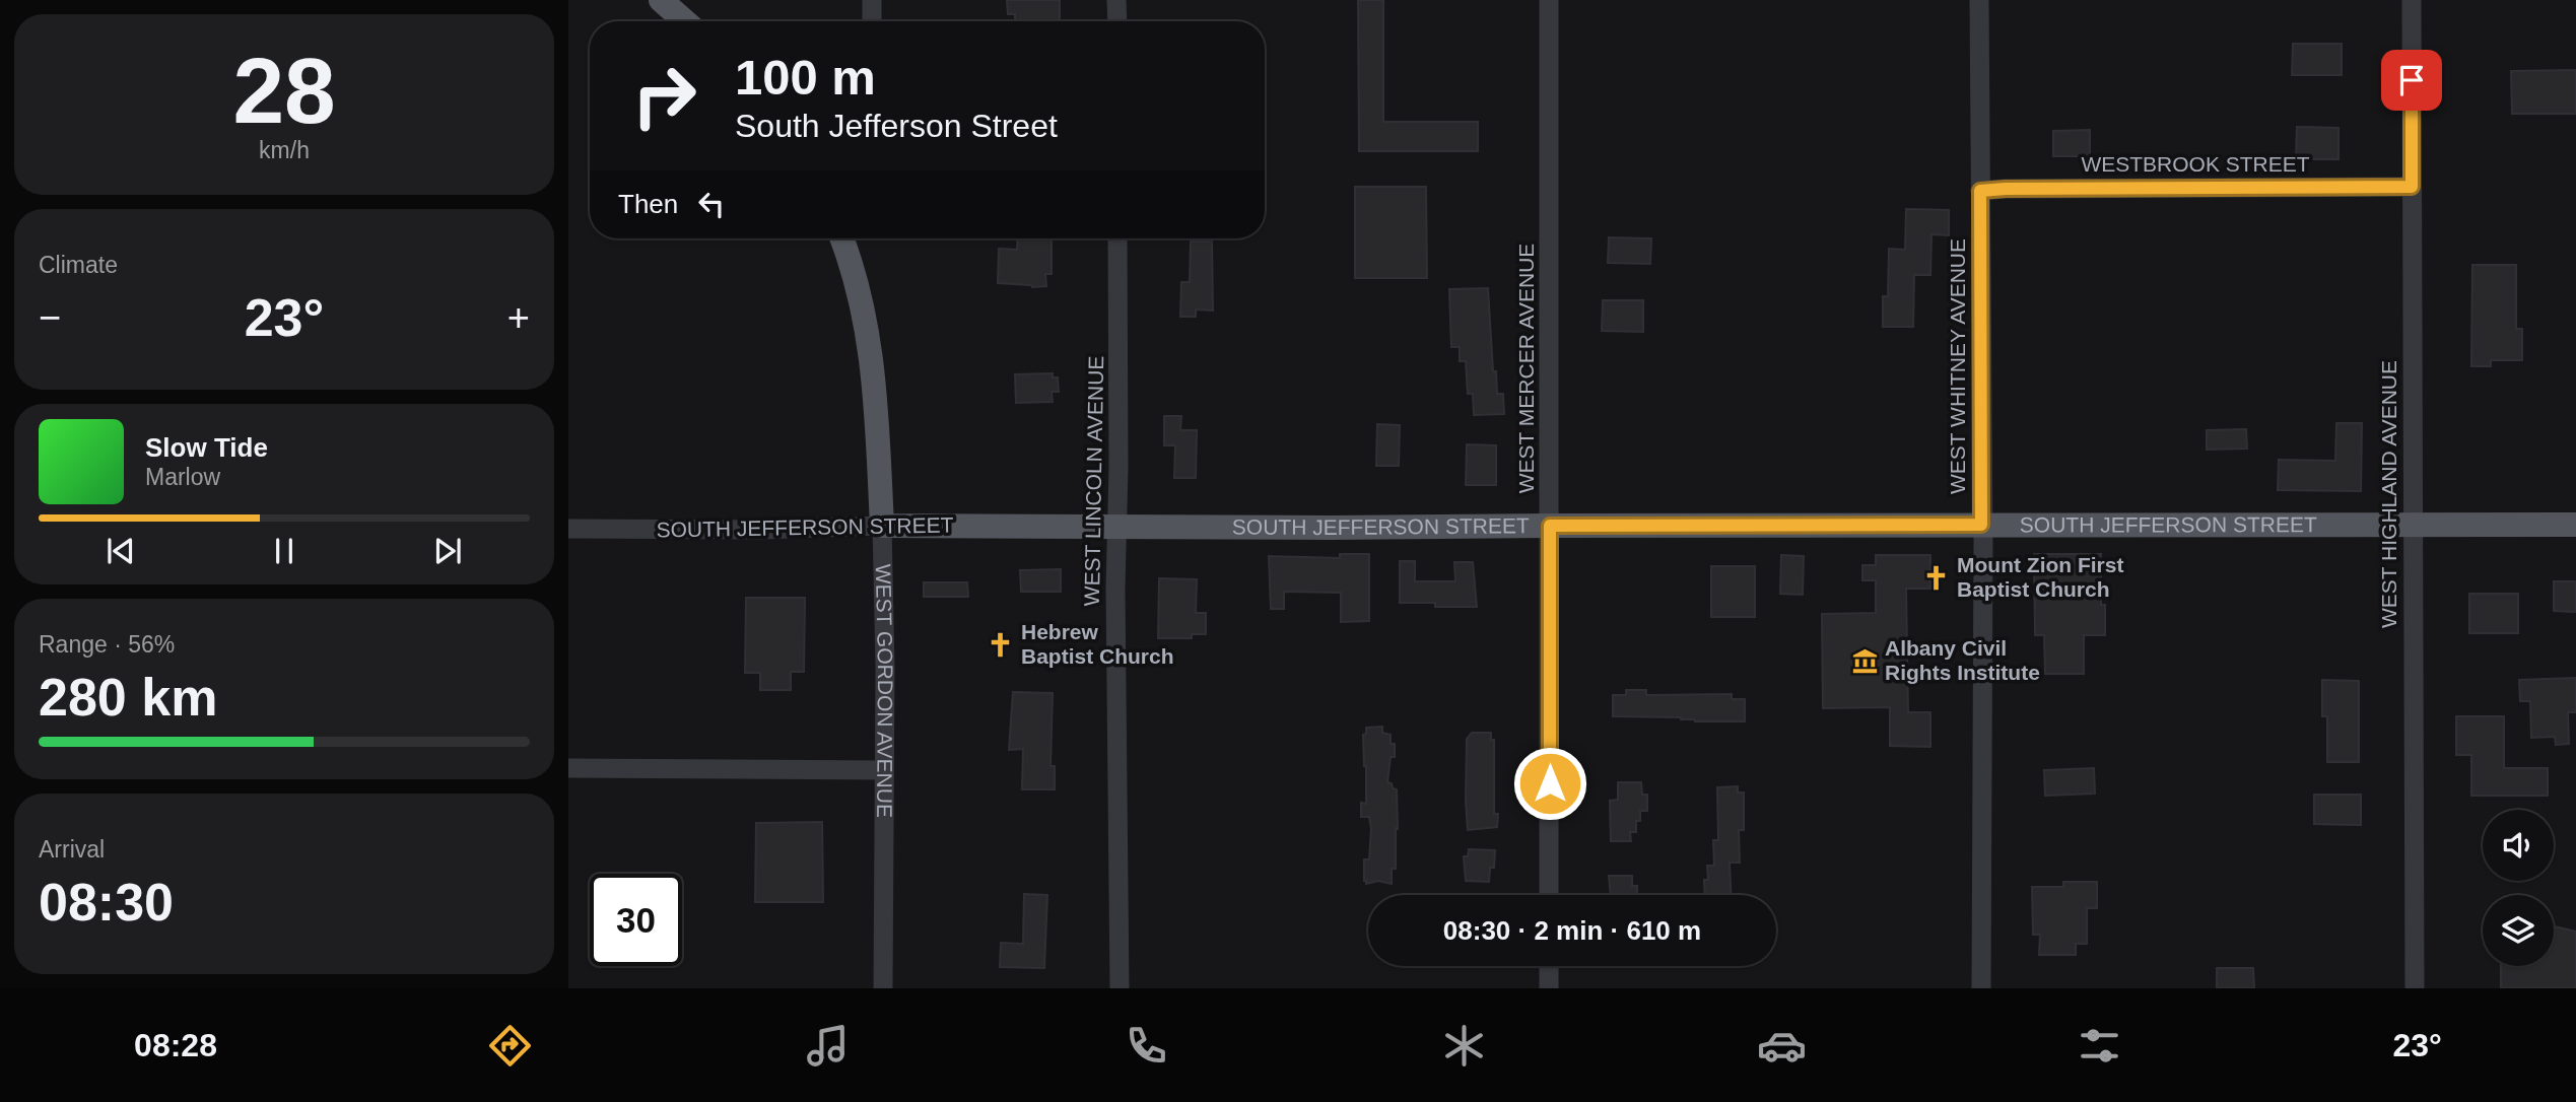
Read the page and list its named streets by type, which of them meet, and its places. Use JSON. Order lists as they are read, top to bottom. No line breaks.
{"streets":{"main road":["SOUTH JEFFERSON STREET","WEST GORDON AVENUE"],"street":["WESTBROOK STREET","WEST WHITNEY AVENUE","WEST MERCER AVENUE","WEST LINCOLN AVENUE","WEST HIGHLAND AVENUE"]},"crossings":[["WESTBROOK STREET","WEST WHITNEY AVENUE"],["WESTBROOK STREET","WEST HIGHLAND AVENUE"],["WEST WHITNEY AVENUE","SOUTH JEFFERSON STREET"],["WEST MERCER AVENUE","SOUTH JEFFERSON STREET"],["WEST LINCOLN AVENUE","SOUTH JEFFERSON STREET"],["WEST HIGHLAND AVENUE","SOUTH JEFFERSON STREET"],["SOUTH JEFFERSON STREET","WEST GORDON AVENUE"]],"places":{"church":["Mount Zion First Baptist Church","Hebrew Baptist Church"],"museum":["Albany Civil Rights Institute"]},"page":{"tile":[["28","km/h"],"Climate",["Range · 56%","280 km"],["Arrival","08:30"]],"turn":["100 m","South Jefferson Street"],"then":"Then","heat":["−","23°","+"],"song":["Slow Tide","Marlow"],"limit":"30","trip":"08:30 · 2 min · 610 m","tabs":["08:28","23°"]}}
